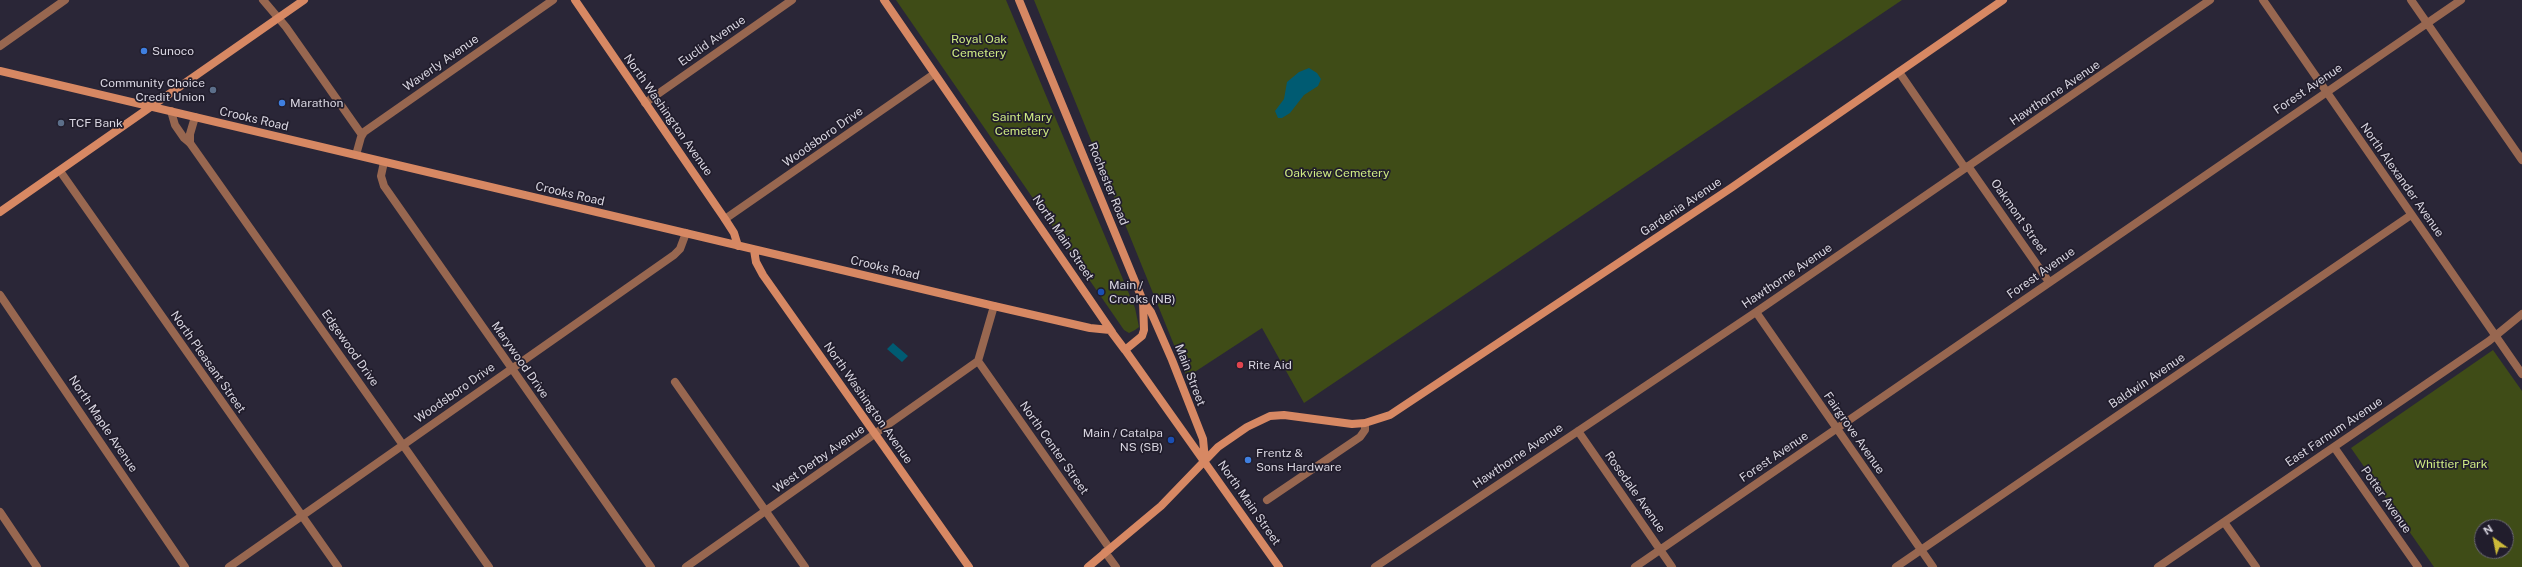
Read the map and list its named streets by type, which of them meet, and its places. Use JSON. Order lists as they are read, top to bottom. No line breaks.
{"streets":{"main road":["North Washington Avenue","Crooks Road","Rochester Road","Gardenia Avenue","North Main Street","Main Street"],"street":["Euclid Avenue","Waverly Avenue","Forest Avenue","Hawthorne Avenue","Woodsboro Drive","North Alexander Avenue","Oakmont Street","Edgewood Drive","Marywood Drive","North Pleasant Street","Baldwin Avenue","North Maple Avenue","East Farnum Avenue","Fairgrove Avenue","North Center Street","West Derby Avenue","Rosedale Avenue","Potter Avenue"]},"crossings":[["Euclid Avenue","North Washington Avenue"],["Forest Avenue","North Alexander Avenue"],["Forest Avenue","Oakmont Street"],["Forest Avenue","Fairgrove Avenue"],["Forest Avenue","Rosedale Avenue"],["Hawthorne Avenue","Oakmont Street"],["Hawthorne Avenue","Fairgrove Avenue"],["Hawthorne Avenue","Rosedale Avenue"],["North Washington Avenue","Crooks Road"],["North Washington Avenue","Woodsboro Drive"],["North Washington Avenue","West Derby Avenue"],["Crooks Road","Woodsboro Drive"],["Crooks Road","North Main Street"],["Crooks Road","Edgewood Drive"],["Crooks Road","Marywood Drive"],["Woodsboro Drive","North Main Street"],["Woodsboro Drive","Edgewood Drive"],["Woodsboro Drive","Marywood Drive"],["Woodsboro Drive","North Pleasant Street"],["North Alexander Avenue","Baldwin Avenue"],["North Alexander Avenue","East Farnum Avenue"],["Rochester Road","North Main Street"],["Rochester Road","Main Street"],["Gardenia Avenue","Oakmont Street"],["Gardenia Avenue","North Main Street"],["Gardenia Avenue","Main Street"],["Gardenia Avenue","North Center Street"],["North Main Street","Main Street"],["Baldwin Avenue","Fairgrove Avenue"],["East Farnum Avenue","Potter Avenue"],["North Center Street","West Derby Avenue"]],"parks":["Royal Oak Cemetery","Saint Mary Cemetery","Oakview Cemetery","Whittier Park"],"places":["Sunoco","Community Choice Credit Union","Marathon","TCF Bank","Main / Crooks (NB)","Rite Aid","Main / Catalpa NS (SB)","Frentz & Sons Hardware"],"north":"top left"}
